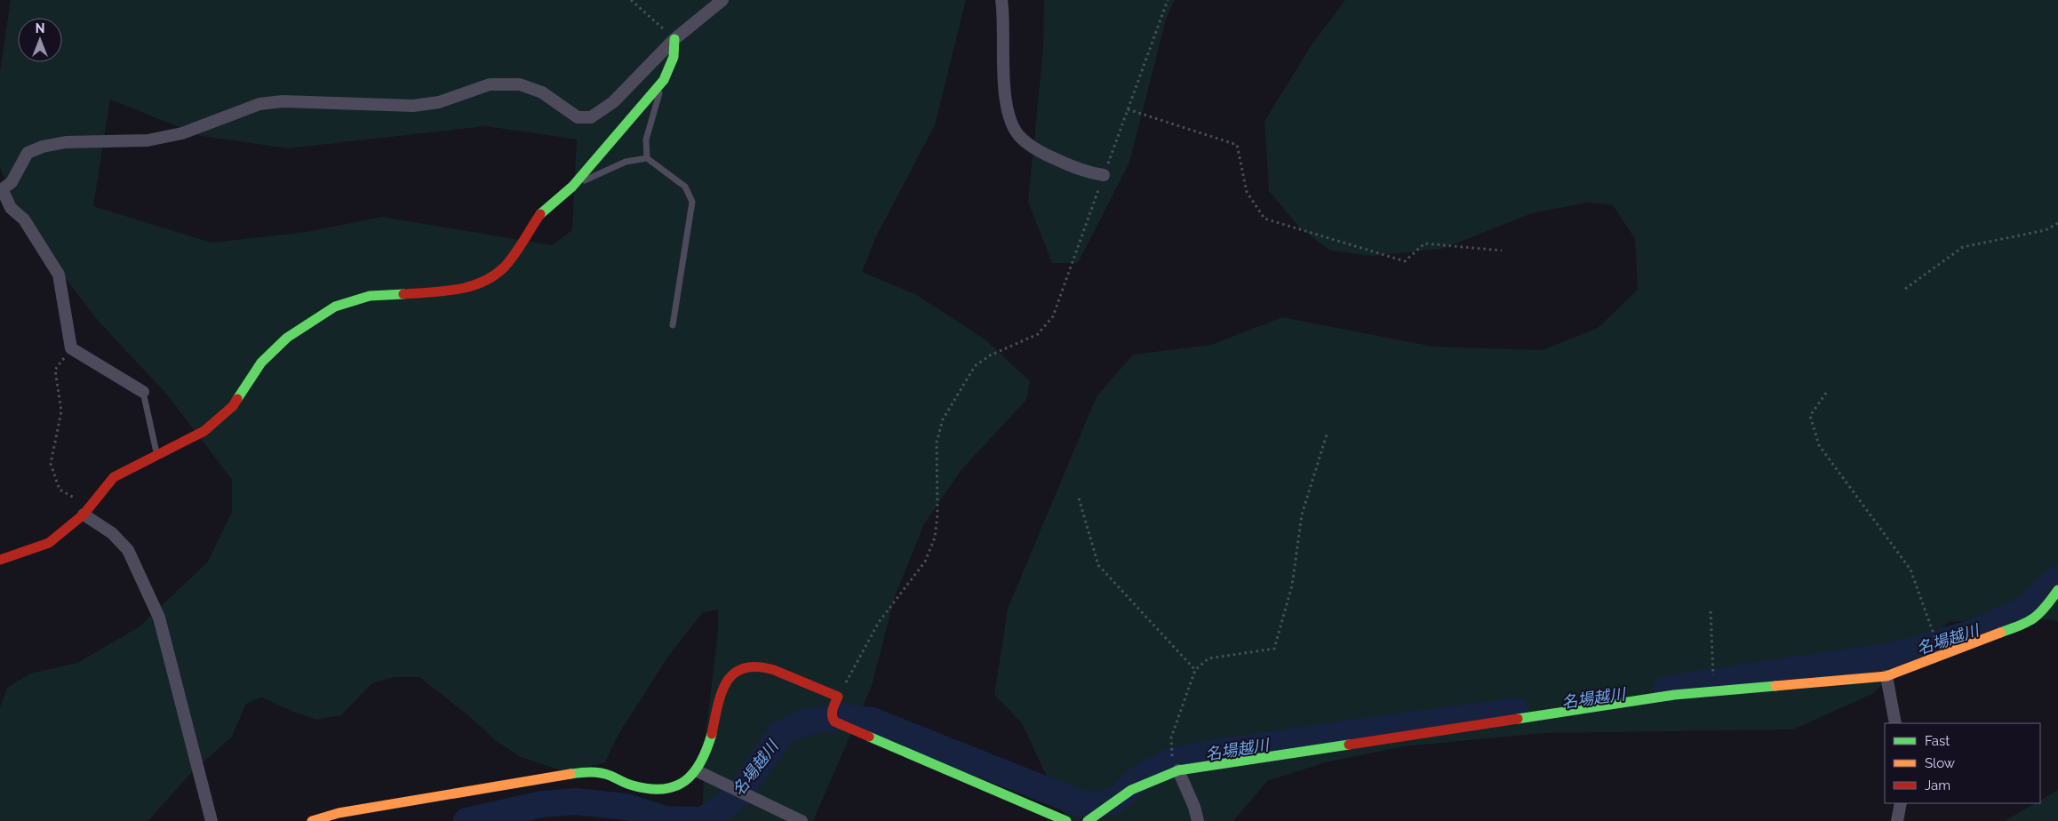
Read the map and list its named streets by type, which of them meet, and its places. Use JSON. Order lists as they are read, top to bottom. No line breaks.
{"water":["名場越川"],"legend":["Fast","Slow","Jam"],"north":"top"}
